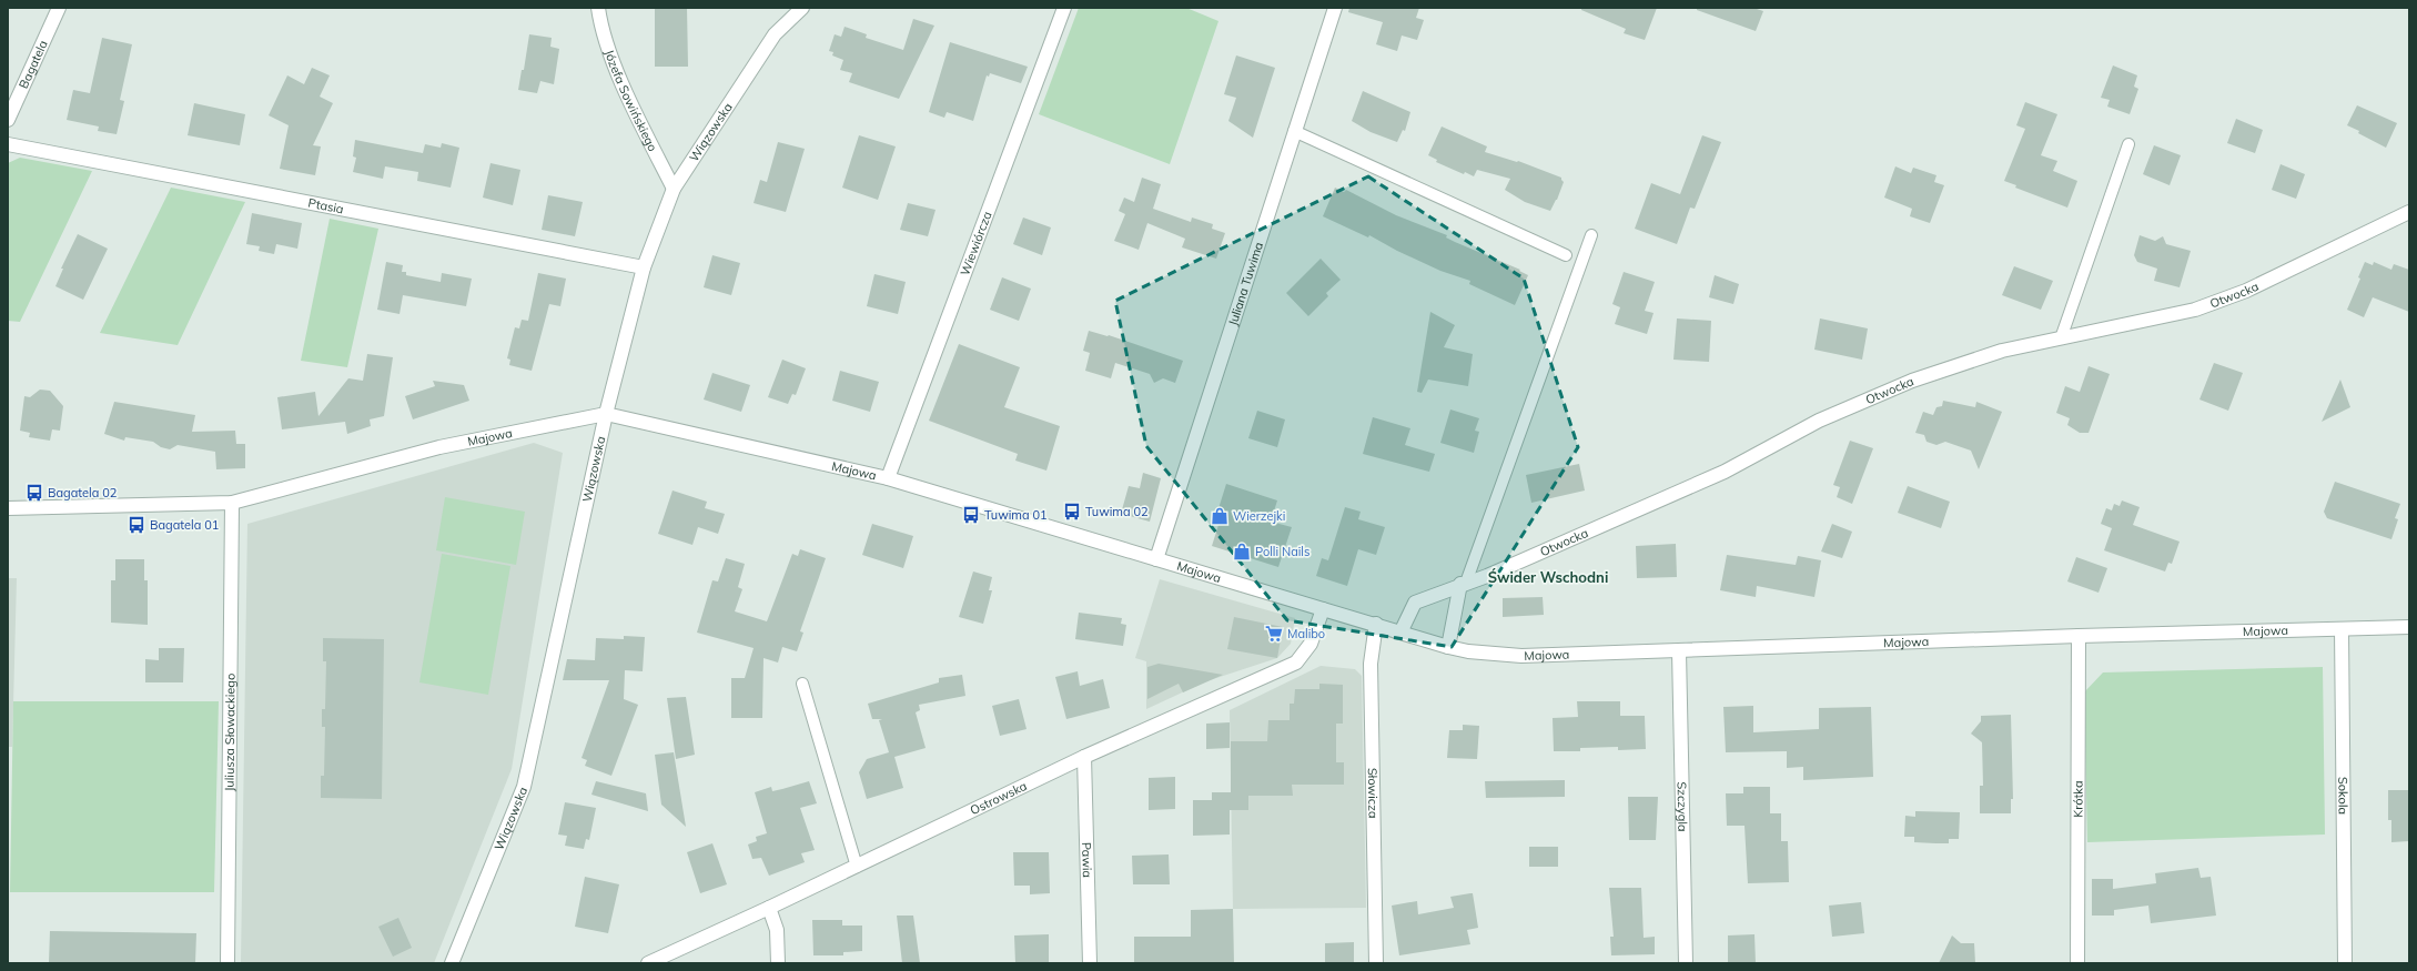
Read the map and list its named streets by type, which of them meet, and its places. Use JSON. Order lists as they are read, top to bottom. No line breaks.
{"streets":{"street":["Bagatela","Józefa Sowińskiego","Wiązowska","Ptasia","Wiewiórcza","Juliana Tuwima","Otwocka","Majowa","Juliusza Słowackiego","Słowicza","Sokola","Ostrowska","Krótka","Szczygla","Pawia"]},"crossings":[["Józefa Sowińskiego","Wiązowska"],["Wiązowska","Ptasia"],["Wiązowska","Majowa"],["Wiewiórcza","Majowa"],["Juliana Tuwima","Majowa"],["Otwocka","Majowa"],["Majowa","Juliusza Słowackiego"],["Majowa","Słowicza"],["Majowa","Sokola"],["Majowa","Ostrowska"],["Majowa","Krótka"],["Majowa","Szczygla"],["Ostrowska","Pawia"]],"districts":["Świder Wschodni"],"places":{"bus stop":["Bagatela 02","Tuwima 02","Tuwima 01","Bagatela 01"],"shop":["Wierzejki","Polli Nails"],"supermarket":["Malibo"]}}
